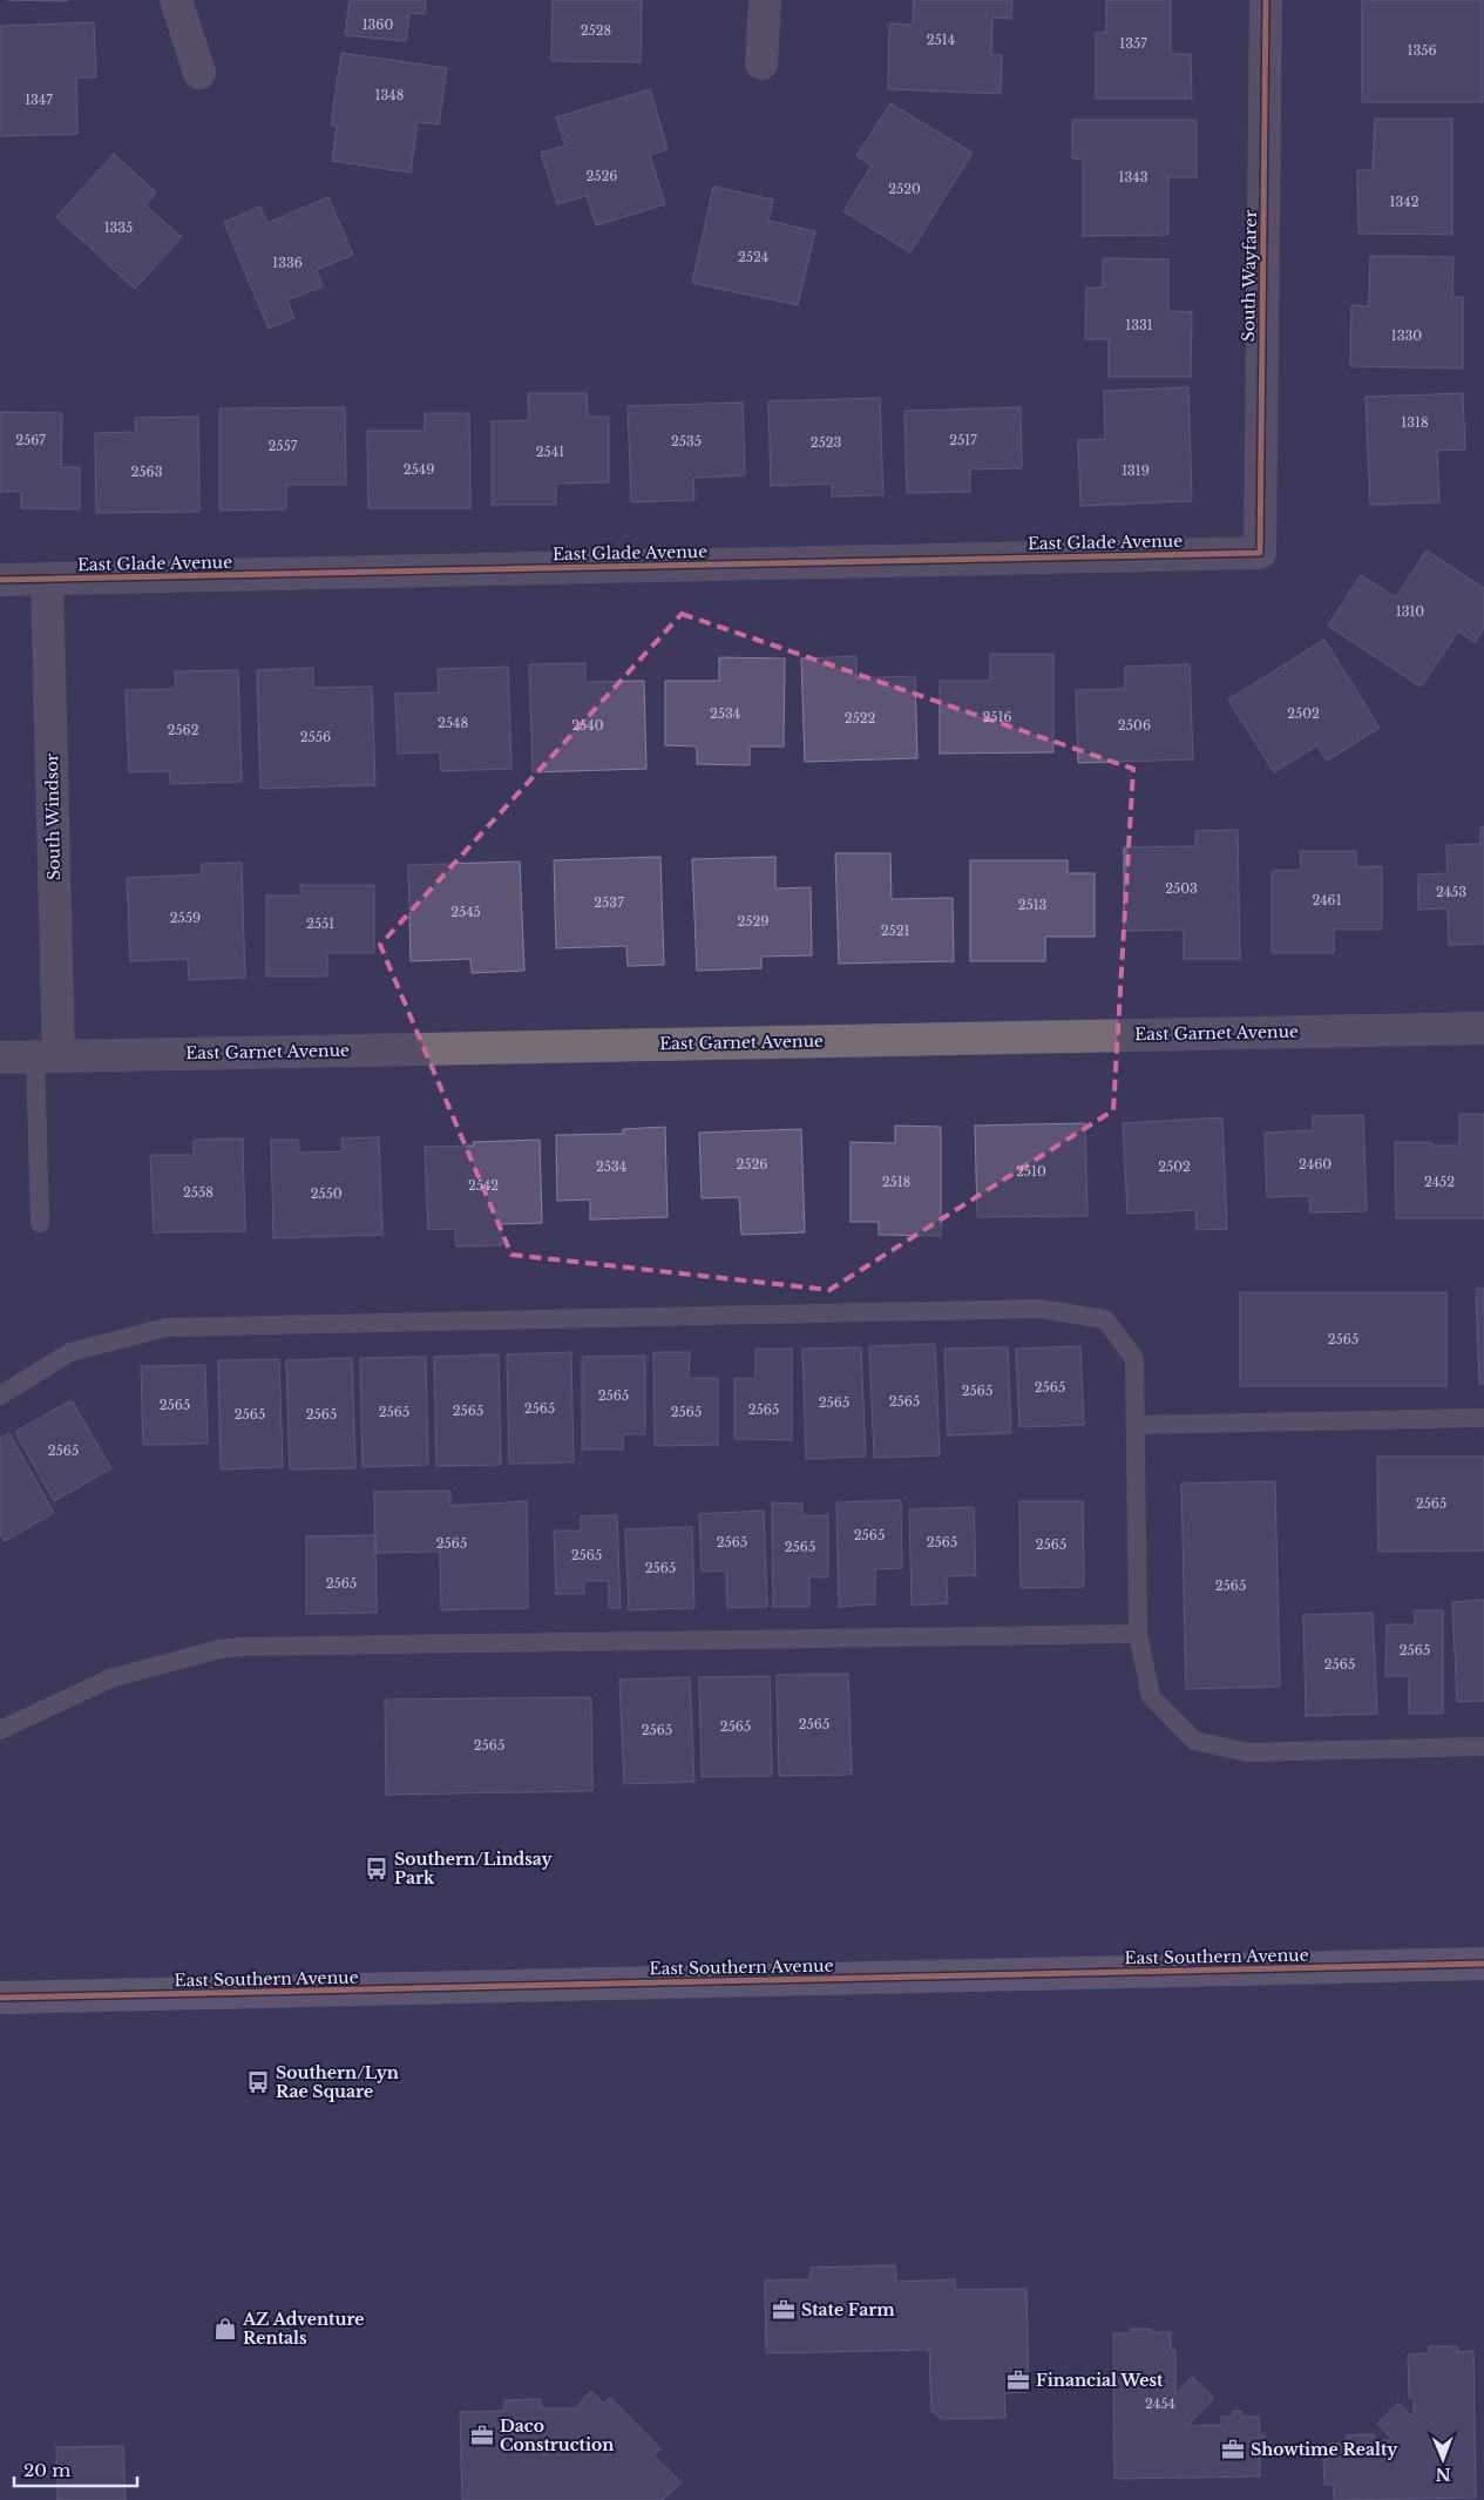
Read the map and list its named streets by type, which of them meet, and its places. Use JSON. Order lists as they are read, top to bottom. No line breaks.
{"streets":{"main road":["East Southern Avenue"],"street":["South Wayfarer","East Glade Avenue","South Windsor","East Garnet Avenue"]},"crossings":[["South Wayfarer","East Glade Avenue"],["East Glade Avenue","South Windsor"],["South Windsor","East Garnet Avenue"]],"places":{"bus stop":["Southern/Lindsay Park","Southern/Lyn Rae Square"],"office":["State Farm","Financial West","Daco Construction","Showtime Realty"],"shop":["AZ Adventure Rentals"]},"house_numbers":["1360","2528","2514","1357","1356","1348","1347","2526","1343","2520","1342","1335","2524","1336","1331","1330","1318","2567","2517","2535","2523","2557","2541","2549","1319","2563","1310","2534","2502","2516","2522","2548","2540","2506","2562","2556","2503","2453","2461","2537","2513","2545","2559","2529","2551","2521","2526","2460","2534","2502","2510","2518","2452","2542","2558","2550","2565","2565","2565","2565","2565","2565","2565","2565","2565","2565","2565","2565","2565","2565","2565","2565","2565","2565","2565","2565","2565","2565","2565","2565","2565","2565","2565","2565","2565","2565","2565","2565","2454"],"scale_bar":"20 m","north":"bottom"}
